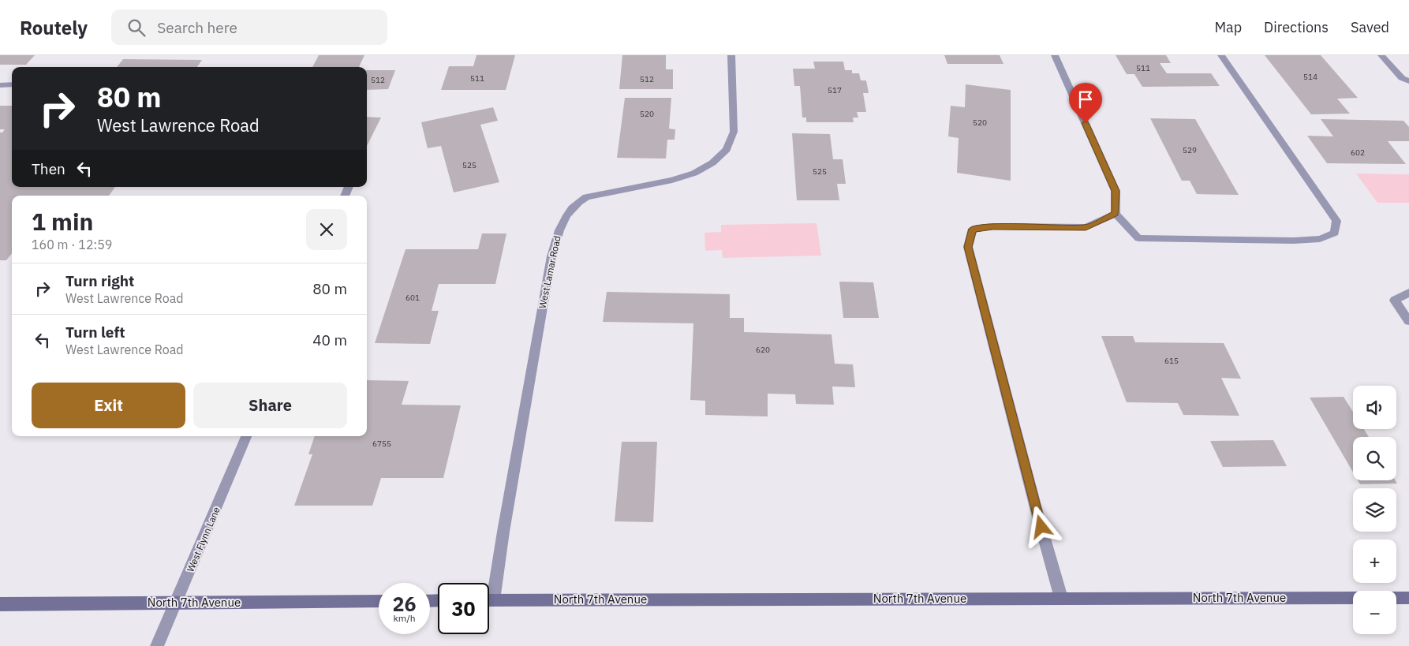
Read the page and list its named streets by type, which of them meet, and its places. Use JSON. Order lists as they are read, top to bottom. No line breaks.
{"streets":{"main road":["North 7th Avenue"],"street":["West Lamar Road","West Flynn Lane"]},"crossings":[["West Flynn Lane","North 7th Avenue"]],"house_numbers":["511","514","511","512","512","517","520","520","529","602","525","525","601","620","615","6755"],"page":{"header":"Routely","search":"Search here","nav":["Map","Directions","Saved"],"turn":["80 m","West Lawrence Road"],"then":"Then","heading":["1 min","160 m · 12:59"],"list":[{"name":"Turn right","note":"West Lawrence Road","value":"80 m"},{"name":"Turn left","note":"West Lawrence Road","value":"40 m"}],"buttons":["Exit","Share"],"map_buttons":["+","−"],"speed":"26 km/h","limit":"30"}}
